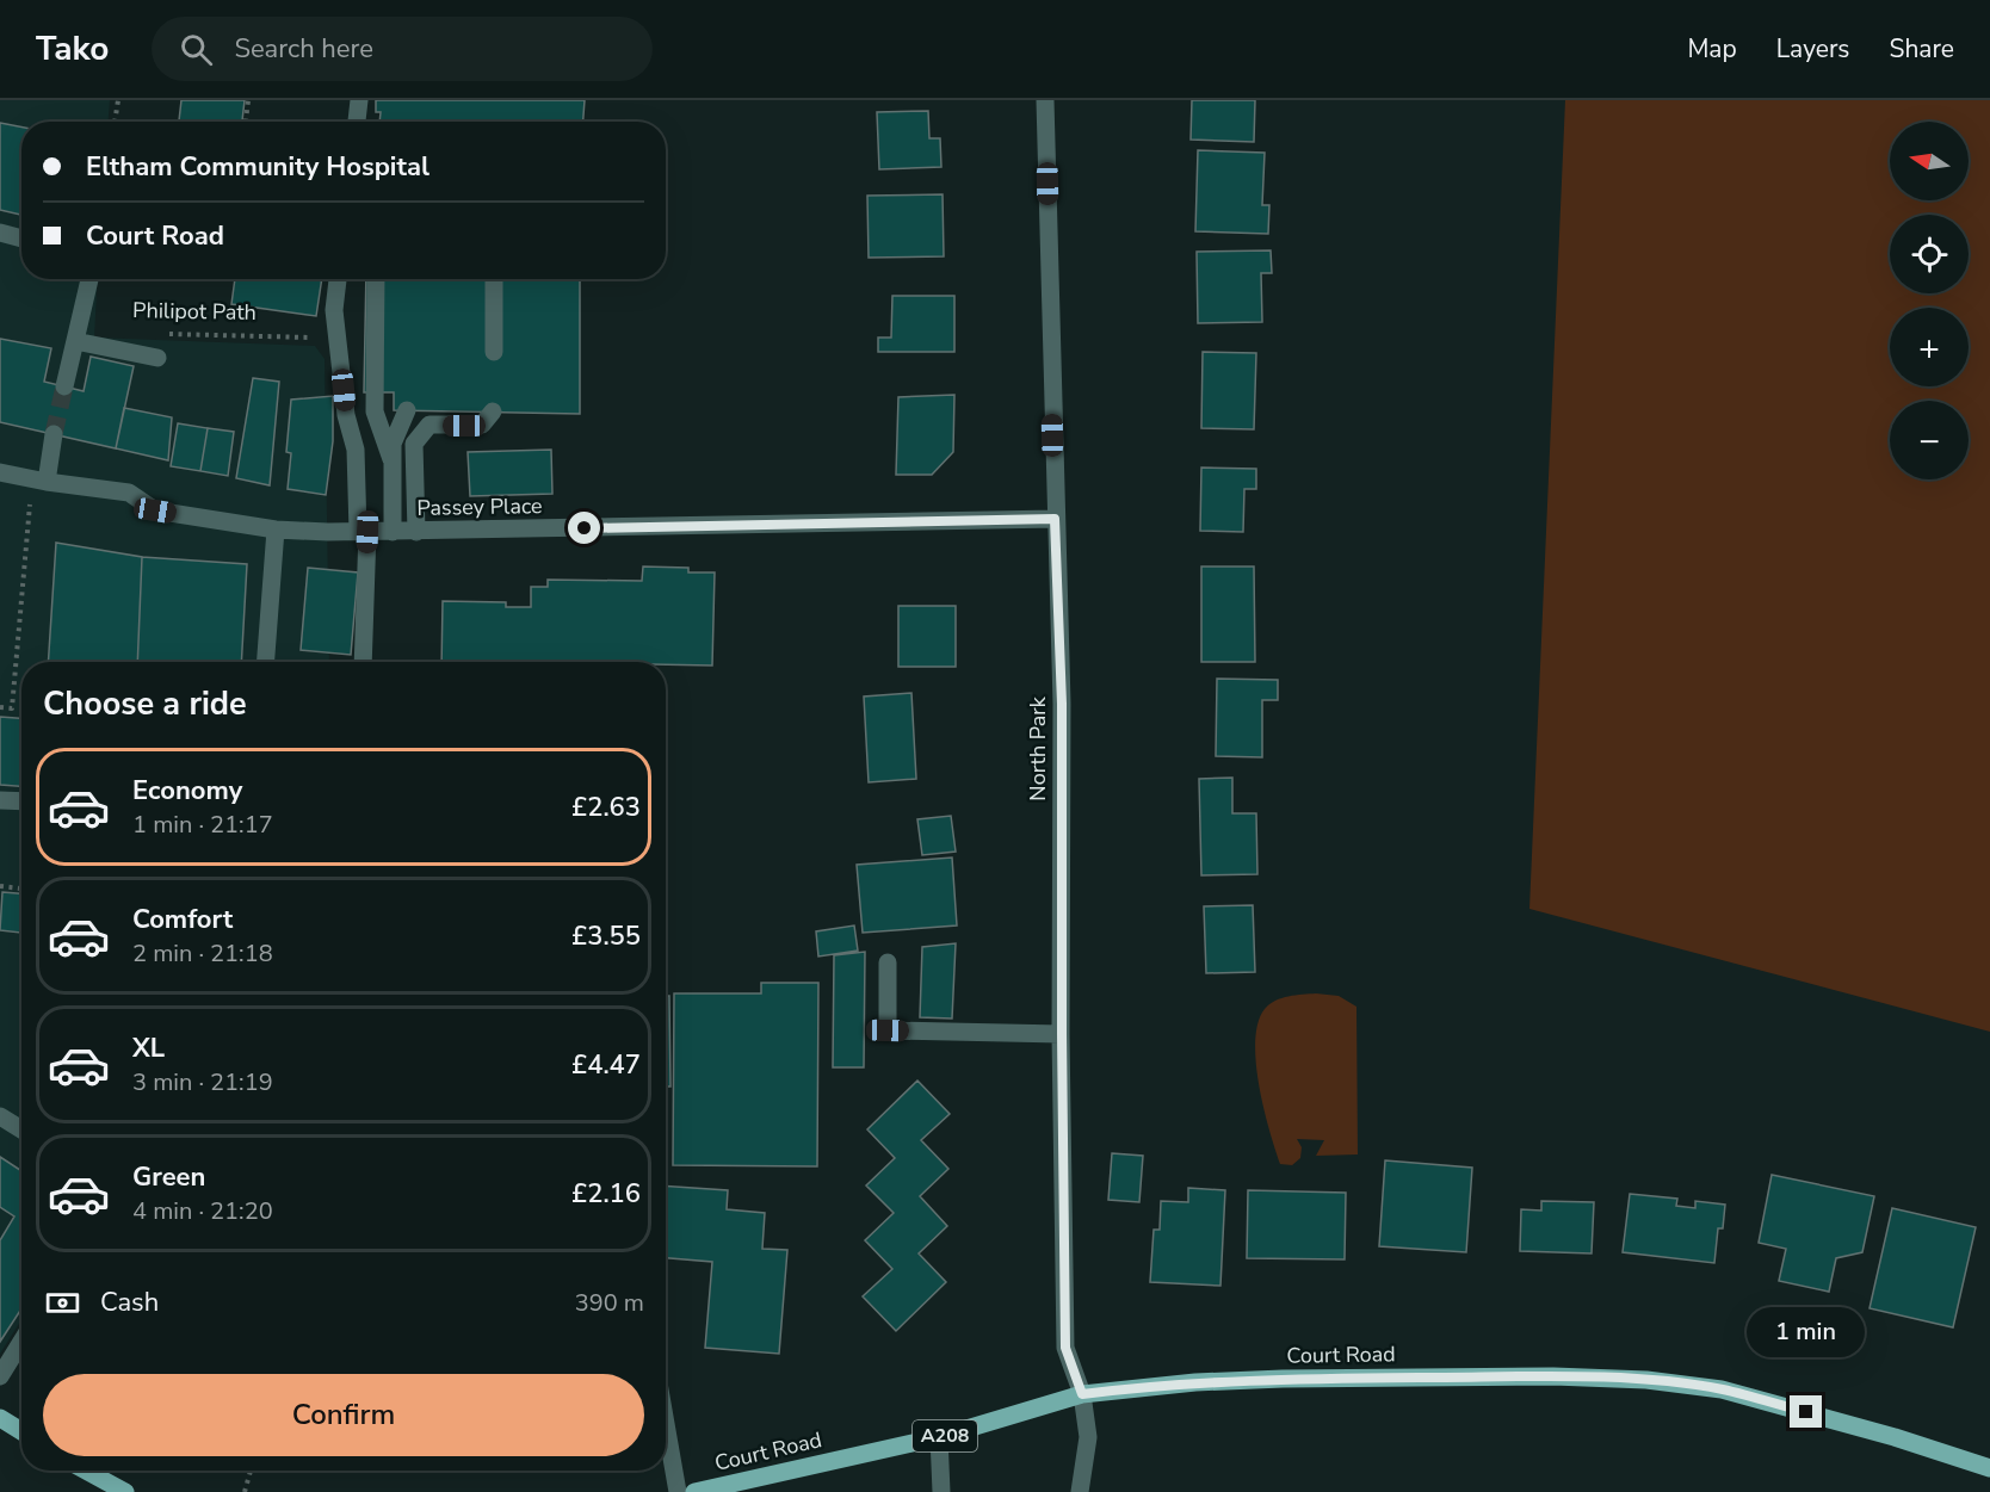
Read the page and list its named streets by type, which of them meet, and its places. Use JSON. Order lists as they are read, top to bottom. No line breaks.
{"streets":{"main road":["Court Road","A208"],"street":["Passey Place","North Park"],"path":["Philipot Path"]},"crossings":[["Passey Place","North Park"],["North Park","Court Road"]],"north":"left","page":{"header":"Tako","search":"Search here","nav":["Map","Layers","Share"],"map_buttons":["+","−"],"banner":["Eltham Community Hospital","Court Road"],"heading":"Choose a ride","list":[{"name":"Economy","note":"1 min · 21:17","value":"£2.63"},{"name":"Comfort","note":"2 min · 21:18","value":"£3.55"},{"name":"XL","note":"3 min · 21:19","value":"£4.47"},{"name":"Green","note":"4 min · 21:20","value":"£2.16"}],"pay":["Cash","390 m"],"bubble":"1 min","buttons":"Confirm"}}
